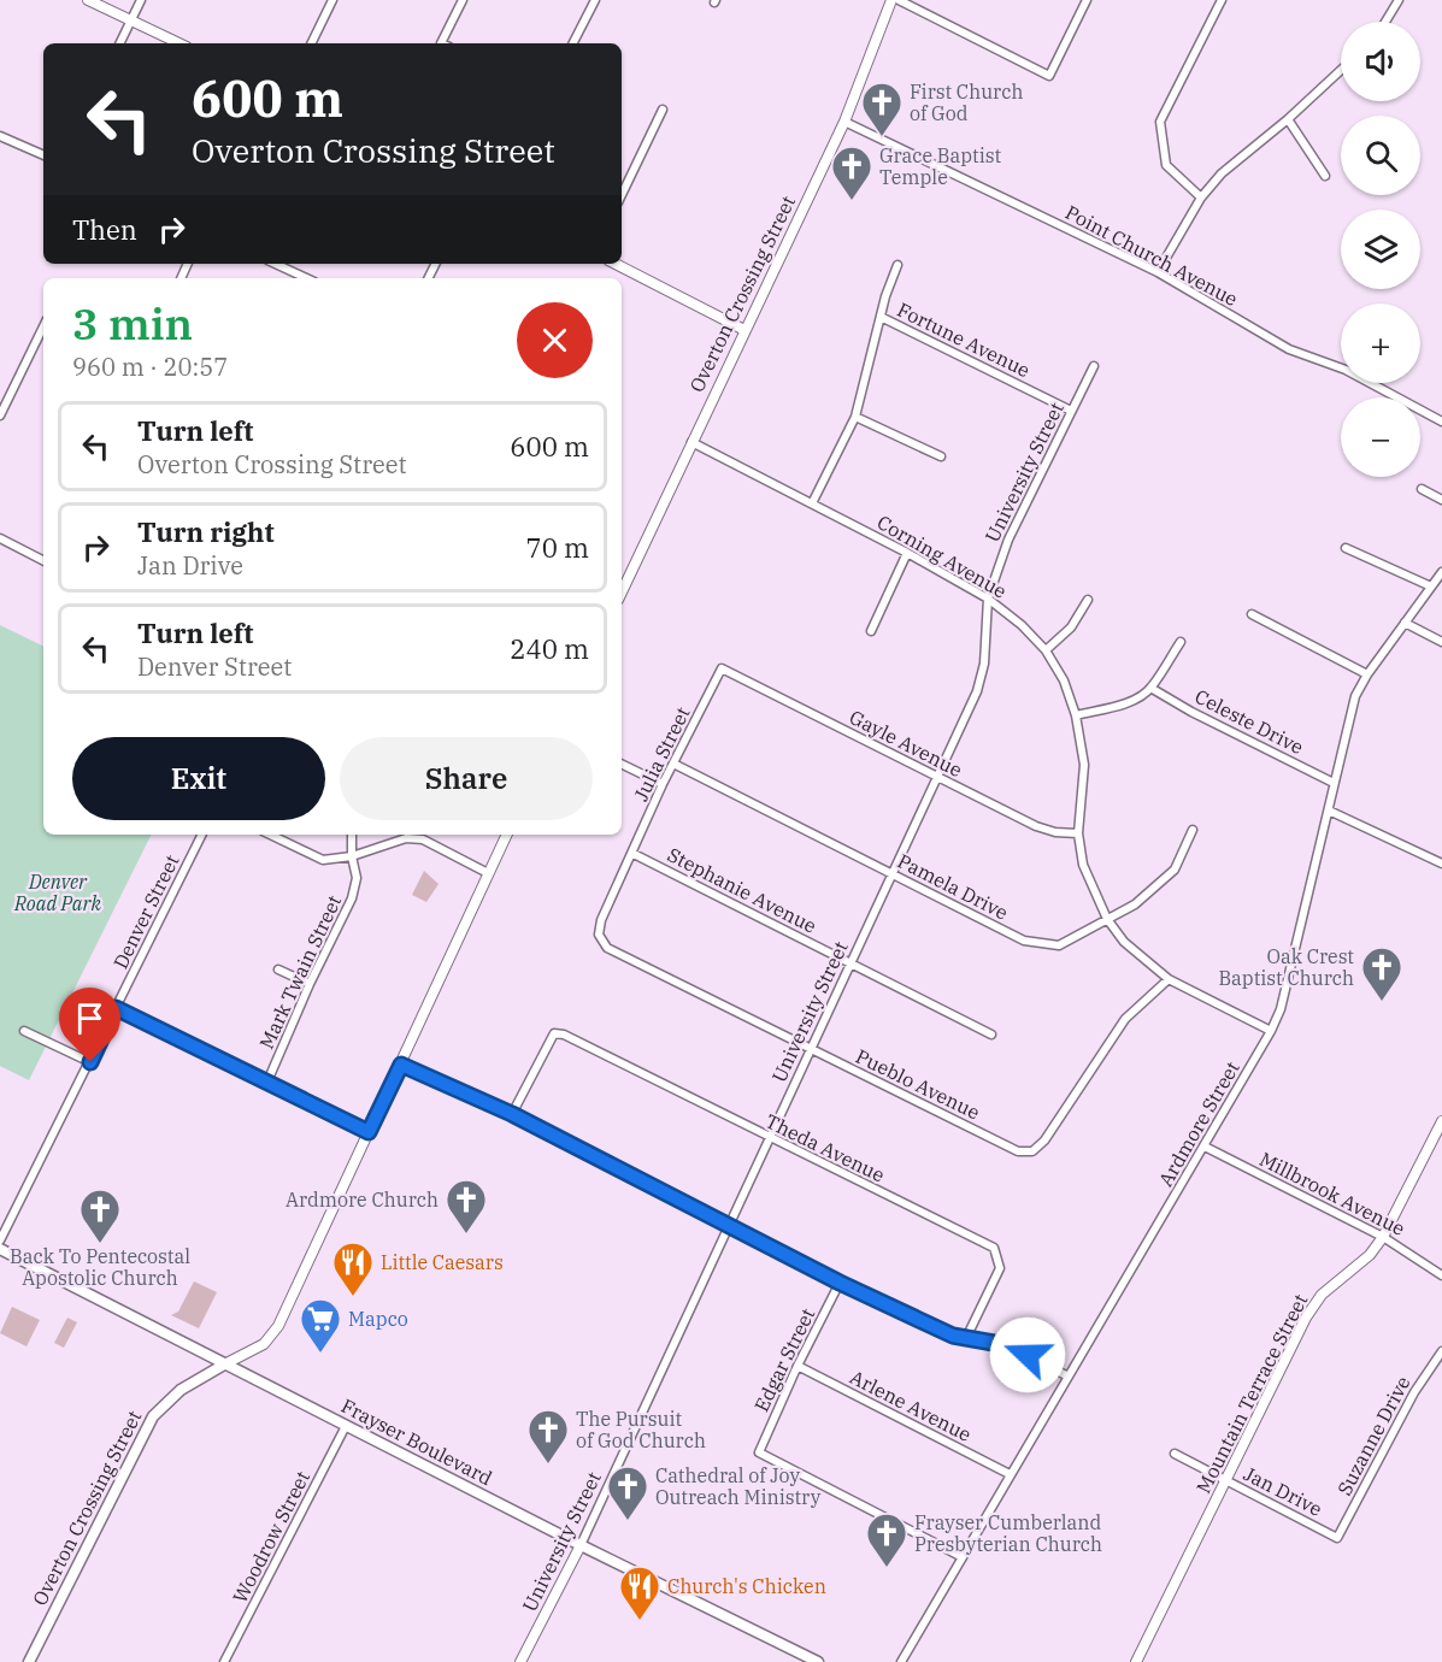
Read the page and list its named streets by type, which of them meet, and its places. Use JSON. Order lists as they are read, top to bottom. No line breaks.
{"streets":{"main road":["Overton Crossing Street","Frayser Boulevard"],"street":["Point Church Avenue","Fortune Avenue","University Street","Corning Avenue","Celeste Drive","Gayle Avenue","Julia Street","Pamela Drive","Stephanie Avenue","Denver Street","Mark Twain Street","Pueblo Avenue","Ardmore Street","Theda Avenue","Millbrook Avenue","Edgar Street","Mountain Terrace Street","Arlene Avenue","Suzanne Drive","Jan Drive","Woodrow Street"]},"crossings":[["Point Church Avenue","Overton Crossing Street"],["Overton Crossing Street","Corning Avenue"],["Overton Crossing Street","Frayser Boulevard"],["Fortune Avenue","University Street"],["University Street","Corning Avenue"],["University Street","Gayle Avenue"],["University Street","Pamela Drive"],["University Street","Stephanie Avenue"],["University Street","Pueblo Avenue"],["University Street","Theda Avenue"],["University Street","Frayser Boulevard"],["Corning Avenue","Gayle Avenue"],["Corning Avenue","Pamela Drive"],["Corning Avenue","Pueblo Avenue"],["Corning Avenue","Ardmore Street"],["Celeste Drive","Ardmore Street"],["Gayle Avenue","Julia Street"],["Julia Street","Pamela Drive"],["Julia Street","Stephanie Avenue"],["Julia Street","Pueblo Avenue"],["Ardmore Street","Millbrook Avenue"],["Ardmore Street","Edgar Street"],["Ardmore Street","Arlene Avenue"],["Millbrook Avenue","Mountain Terrace Street"],["Edgar Street","Arlene Avenue"],["Mountain Terrace Street","Jan Drive"],["Suzanne Drive","Jan Drive"],["Frayser Boulevard","Woodrow Street"]],"parks":["Denver Road Park"],"places":{"church":["First Church of God","Grace Baptist Temple","Oak Crest Baptist Church","Ardmore Church","Back To Pentecostal Apostolic Church","The Pursuit of God Church","Cathedral of Joy Outreach Ministry","Frayser Cumberland Presbyterian Church"],"restaurant":["Little Caesars","Church's Chicken"],"supermarket":["Mapco"]},"page":{"map_buttons":["+","−"],"turn":["600 m","Overton Crossing Street"],"then":"Then","heading":["3 min","960 m · 20:57"],"list":[{"name":"Turn left","note":"Overton Crossing Street","value":"600 m"},{"name":"Turn right","note":"Jan Drive","value":"70 m"},{"name":"Turn left","note":"Denver Street","value":"240 m"}],"buttons":["Exit","Share"]}}
